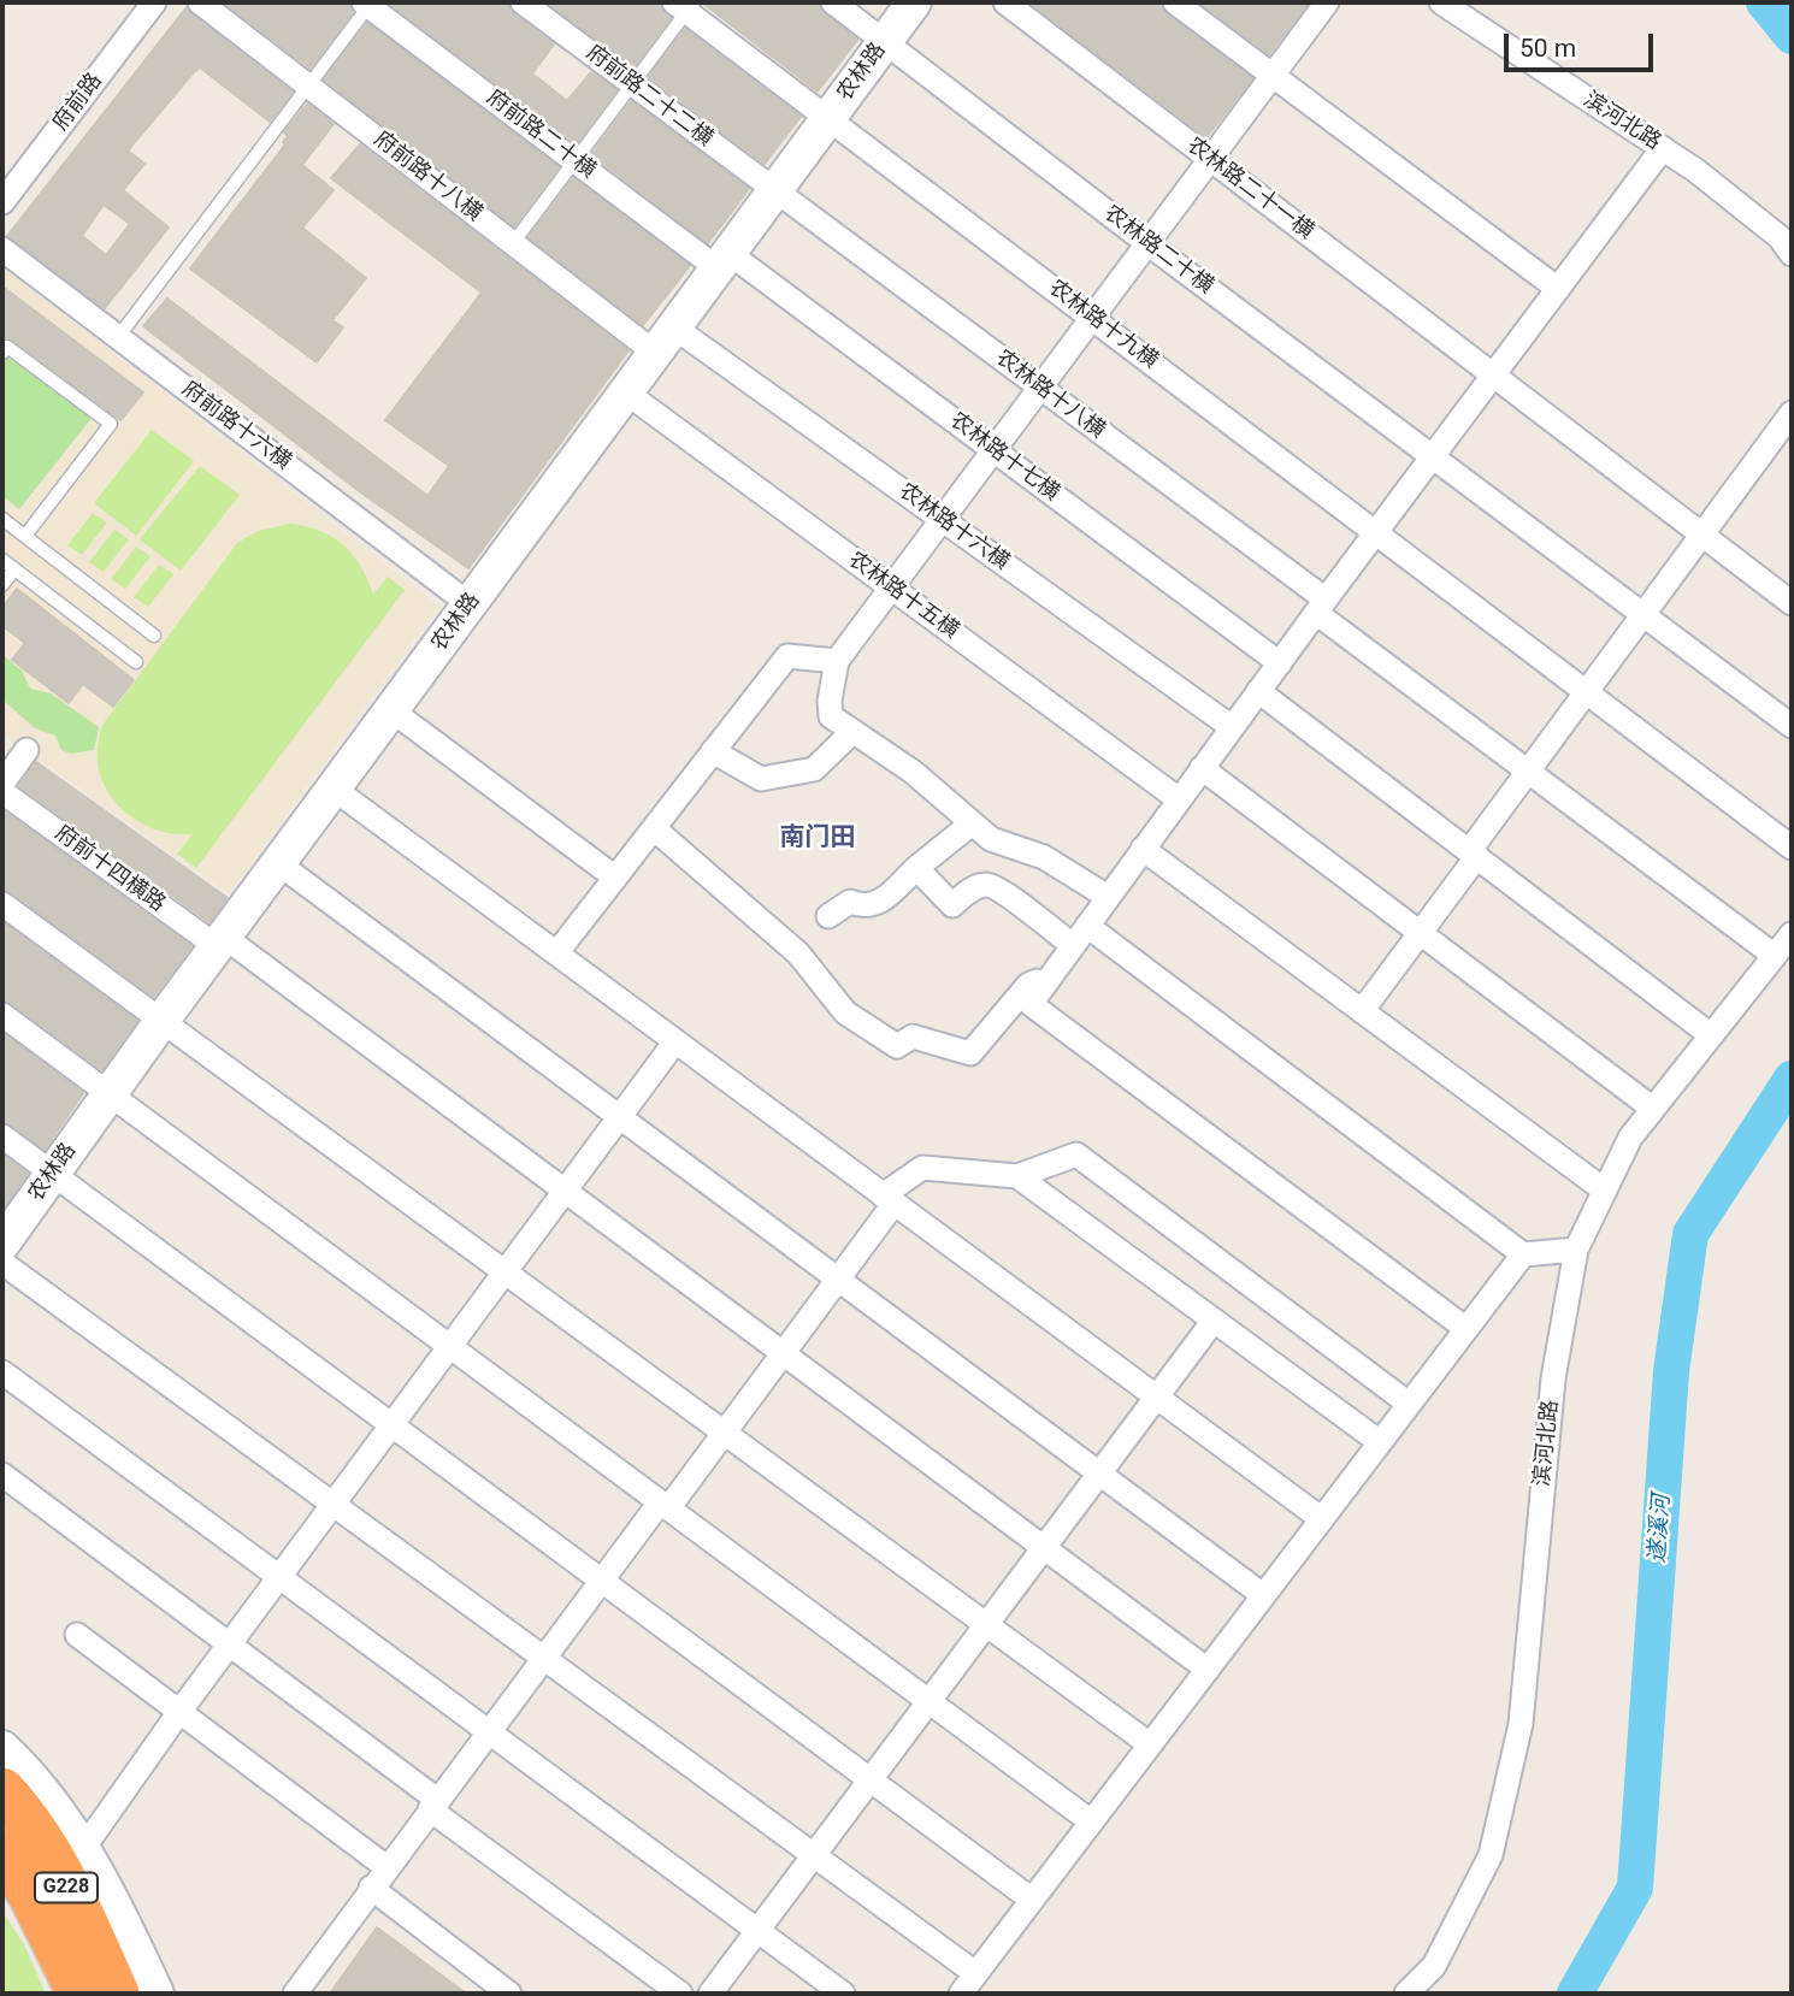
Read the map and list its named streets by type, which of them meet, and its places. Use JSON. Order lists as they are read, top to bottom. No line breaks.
{"streets":{"highway":["G228"],"street":["农林路","府前路二十二横","府前路","滨河北路","府前路二十横","府前路十八横","农林路二十一横","农林路二十横","农林路十九横","农林路十八横","府前路十六横","农林路十七横","农林路十六横","农林路十五横","府前十四横路"]},"crossings":[["农林路","府前路二十二横"],["农林路","府前路二十横"],["农林路","府前路十八横"],["农林路","农林路二十横"],["农林路","农林路十九横"],["农林路","农林路十八横"],["农林路","府前路十六横"],["农林路","农林路十七横"],["农林路","农林路十六横"],["农林路","农林路十五横"],["农林路","府前十四横路"],["府前路二十二横","农林路十八横"],["滨河北路","农林路十八横"],["府前路二十横","农林路十七横"],["府前路十八横","农林路十六横"]],"districts":["南门田"],"water":["遂溪河"],"scale_bar":"50 m"}
